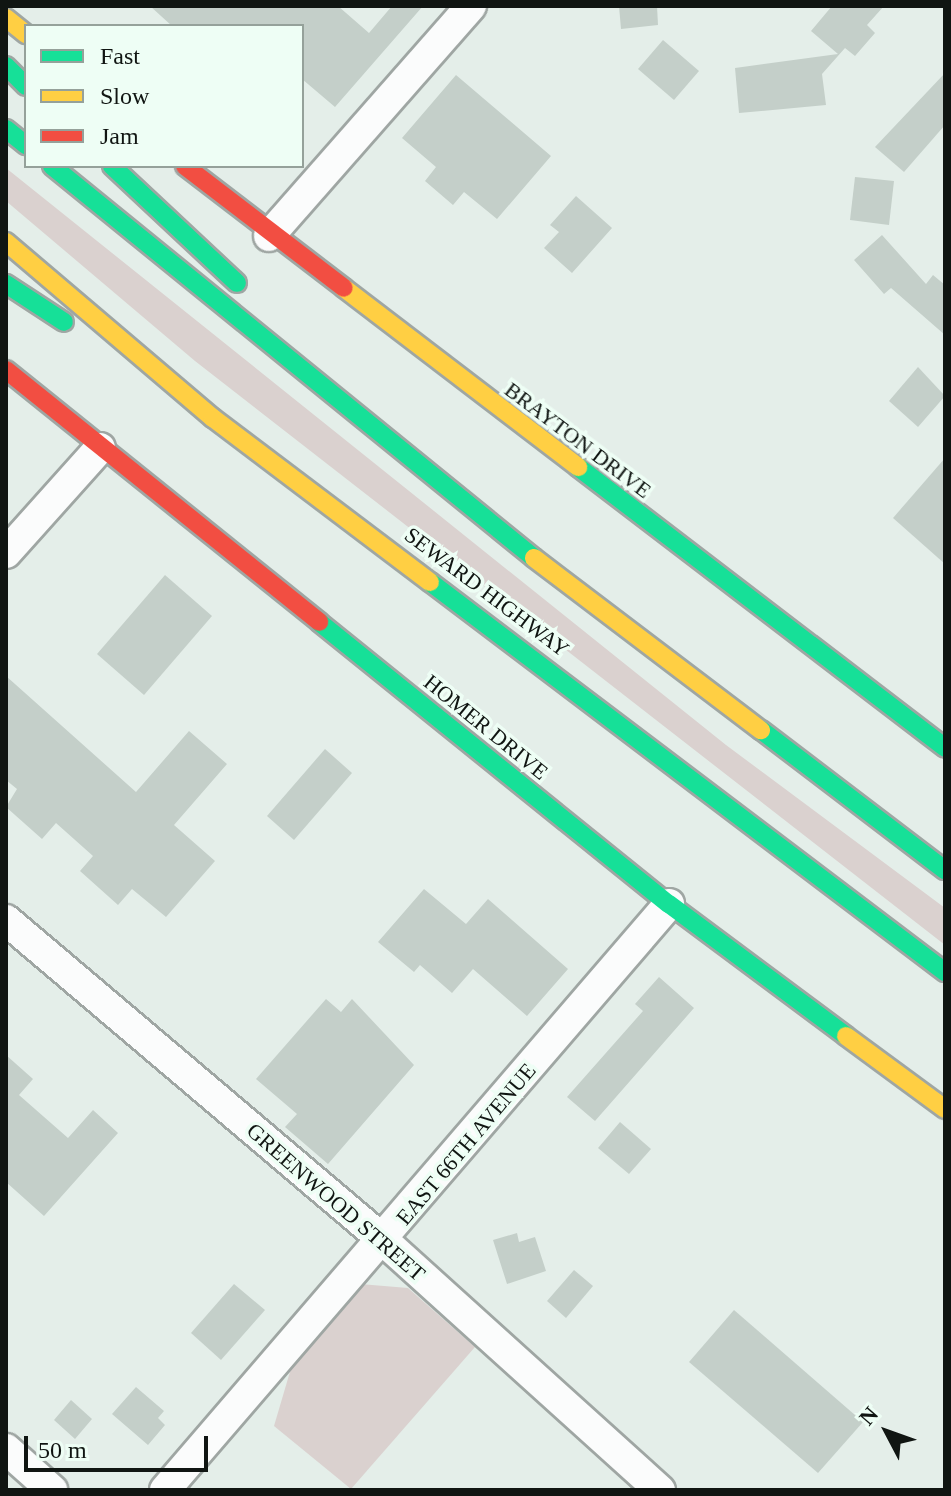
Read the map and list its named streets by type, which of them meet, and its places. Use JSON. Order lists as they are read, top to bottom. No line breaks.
{"streets":{"main road":["BRAYTON DRIVE","SEWARD HIGHWAY","HOMER DRIVE"],"street":["EAST 66TH AVENUE","GREENWOOD STREET"]},"crossings":[["HOMER DRIVE","EAST 66TH AVENUE"],["EAST 66TH AVENUE","GREENWOOD STREET"]],"legend":["Fast","Slow","Jam"],"scale_bar":"50 m","north":"top left"}
